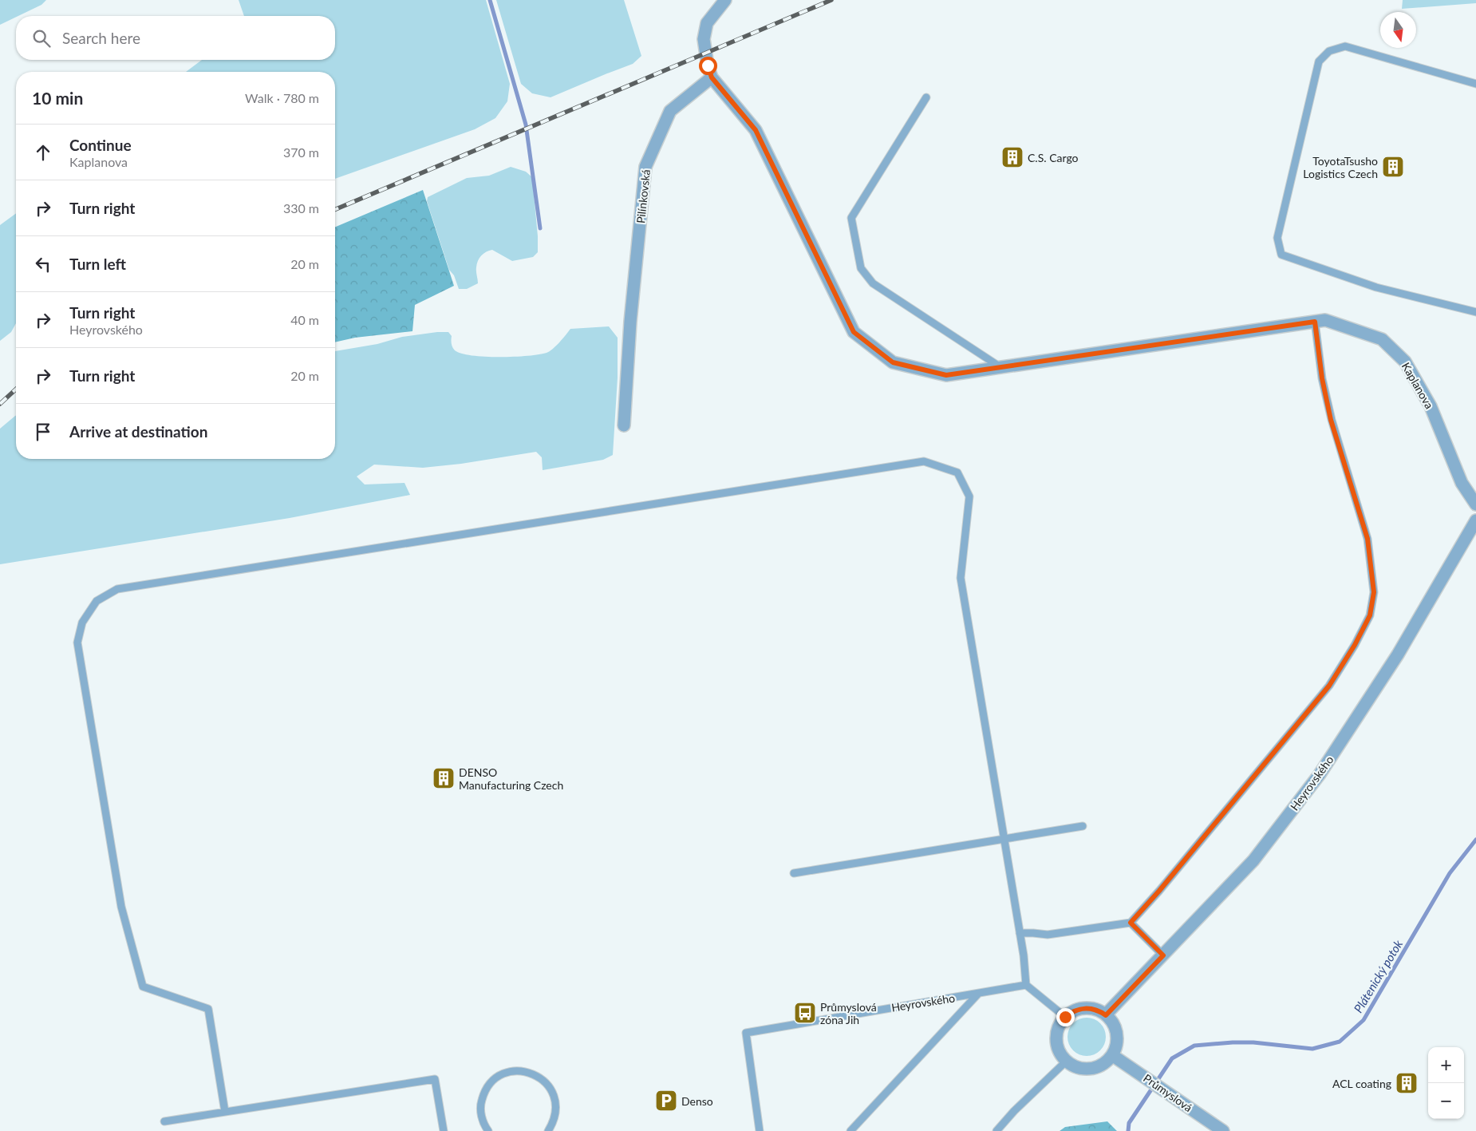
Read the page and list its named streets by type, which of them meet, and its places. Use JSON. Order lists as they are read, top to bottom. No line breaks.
{"streets":{"street":["Pilínkovská","Kaplanova","Heyrovského","Průmyslová"]},"crossings":[["Pilínkovská","Kaplanova"],["Heyrovského","Průmyslová"]],"water":["Plátenický potok"],"places":{"building":["C.S. Cargo","ToyotaTsusho Logistics Czech","DENSO Manufacturing Czech","ACL coating"],"bus stop":["Průmyslová zóna Jih"],"parking":["Denso"]},"north":"bottom","page":{"search":"Search here","heading":["10 min","Walk · 780 m"],"list":[["Continue","Kaplanova","370 m"],["Turn right","330 m"],["Turn left","20 m"],["Turn right","Heyrovského","40 m"],["Turn right","20 m"],"Arrive at destination"],"map_buttons":["+","−"]}}
